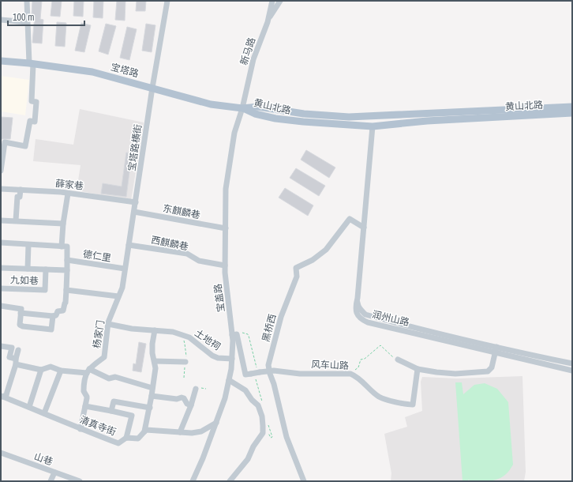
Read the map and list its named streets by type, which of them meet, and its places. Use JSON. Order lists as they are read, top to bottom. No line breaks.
{"streets":{"main road":["宝塔路","黄山北路"],"street":["新马路","宝塔路横街","薛家巷","东麒麟巷","西麒麟巷","德仁里","九如巷","宝盖路","润州山路","黑桥西","杨家门","土地祠","风车山路","清真寺街","山巷"]},"crossings":[["新马路","宝塔路"],["新马路","黄山北路"],["新马路","宝盖路"],["宝塔路","黄山北路"],["宝塔路","宝塔路横街"],["宝塔路","宝盖路"],["黄山北路","宝盖路"],["宝塔路横街","薛家巷"],["宝塔路横街","东麒麟巷"],["宝塔路横街","西麒麟巷"],["宝塔路横街","德仁里"],["宝塔路横街","杨家门"],["东麒麟巷","宝盖路"],["西麒麟巷","宝盖路"],["宝盖路","土地祠"],["宝盖路","风车山路"],["宝盖路","清真寺街"],["润州山路","黑桥西"],["黑桥西","风车山路"],["杨家门","土地祠"]],"scale_bar":"100 m"}
